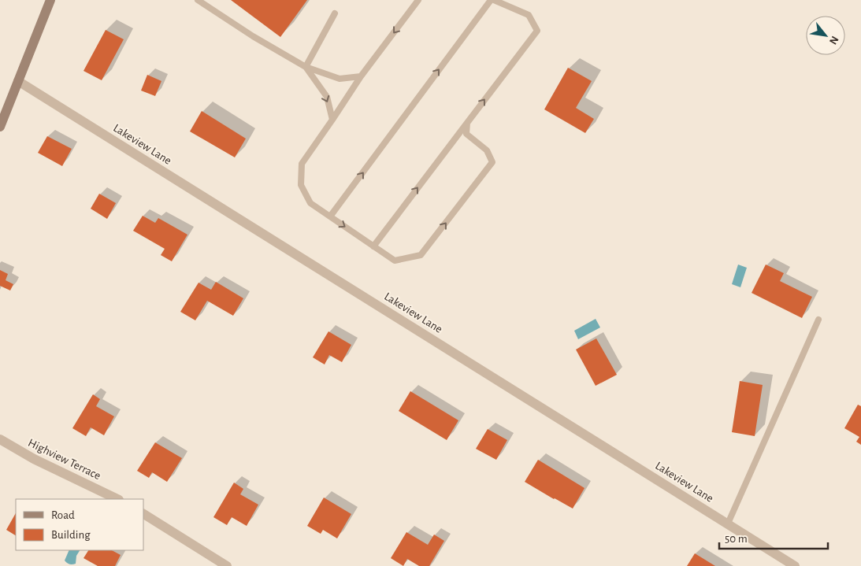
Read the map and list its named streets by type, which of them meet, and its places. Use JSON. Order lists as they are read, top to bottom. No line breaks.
{"streets":{"street":["Lakeview Lane","Highview Terrace"]},"legend":["Road","Building"],"scale_bar":"50 m","north":"bottom right"}
